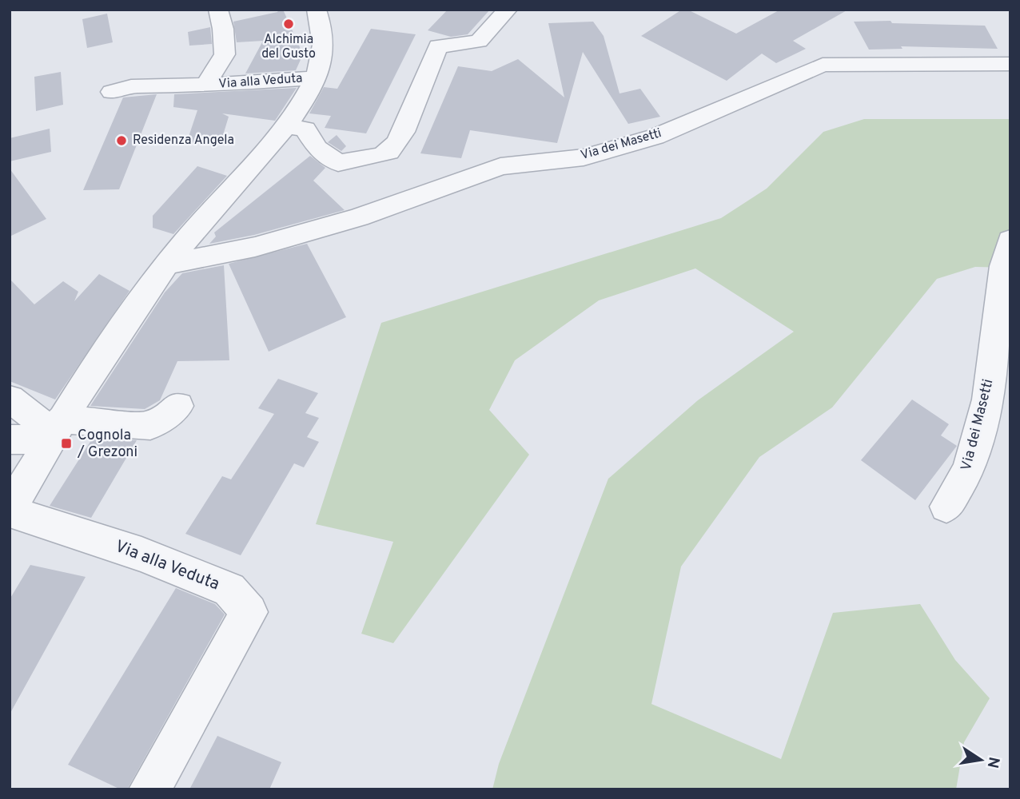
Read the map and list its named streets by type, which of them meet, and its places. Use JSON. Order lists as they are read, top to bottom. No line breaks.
{"streets":{"street":["Via alla Veduta","Via dei Masetti"]},"crossings":[["Via alla Veduta","Via dei Masetti"]],"places":{"other":["Alchimia del Gusto","Residenza Angela"],"transit":["Cognola / Grezoni"]},"north":"right"}
